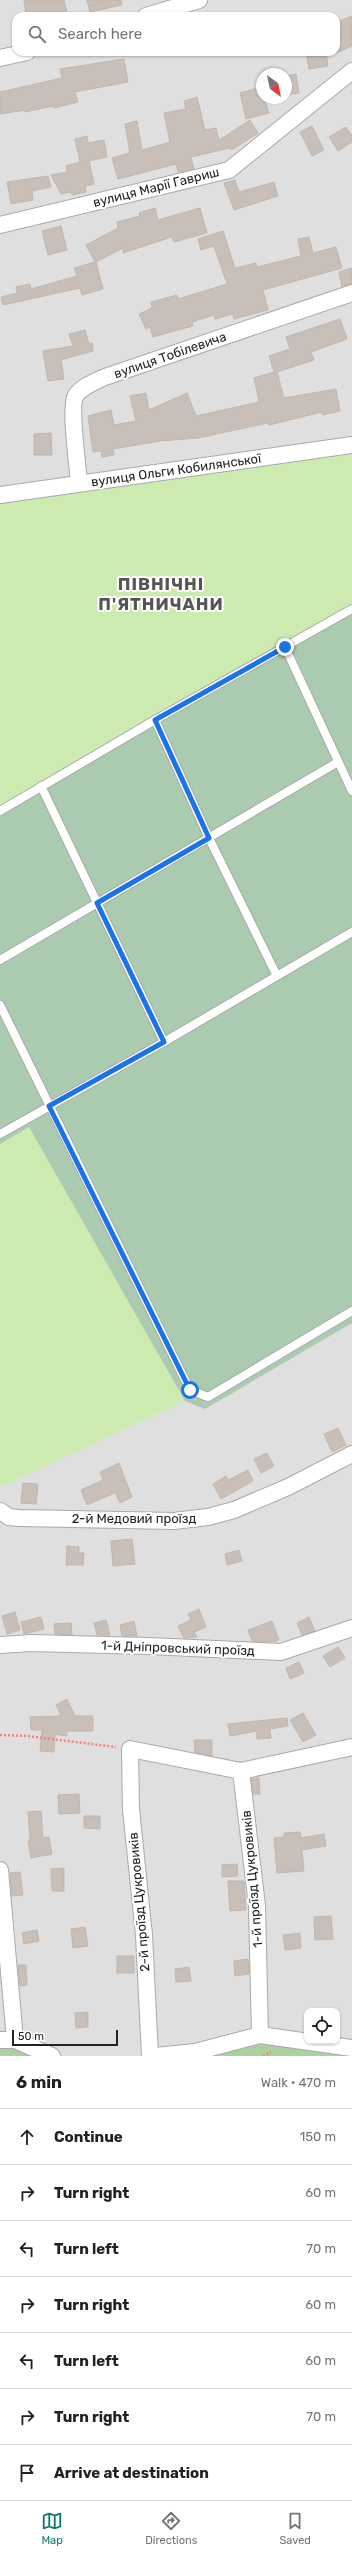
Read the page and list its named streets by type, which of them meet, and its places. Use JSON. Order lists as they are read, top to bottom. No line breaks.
{"streets":{"street":["вулиця Марії Гавриш","вулиця Тобілевича","вулиця Ольги Кобилянської","2-й Медовий проїзд","1-й Дніпровський проїзд","1-й проїзд Цукровиків","2-й проїзд Цукровиків"]},"crossings":[["вулиця Тобілевича","вулиця Ольги Кобилянської"]],"districts":["ПІВНІЧНІ П'ЯТНИЧАНИ"],"scale_bar":"50 m","north":"bottom right","page":{"search":"Search here","scale":"50 m","heading":["6 min","Walk · 470 m"],"list":[["Continue","150 m"],["Turn right","60 m"],["Turn left","70 m"],["Turn right","60 m"],["Turn left","60 m"],["Turn right","70 m"],"Arrive at destination"],"nav":["Map","Directions","Saved"]}}
